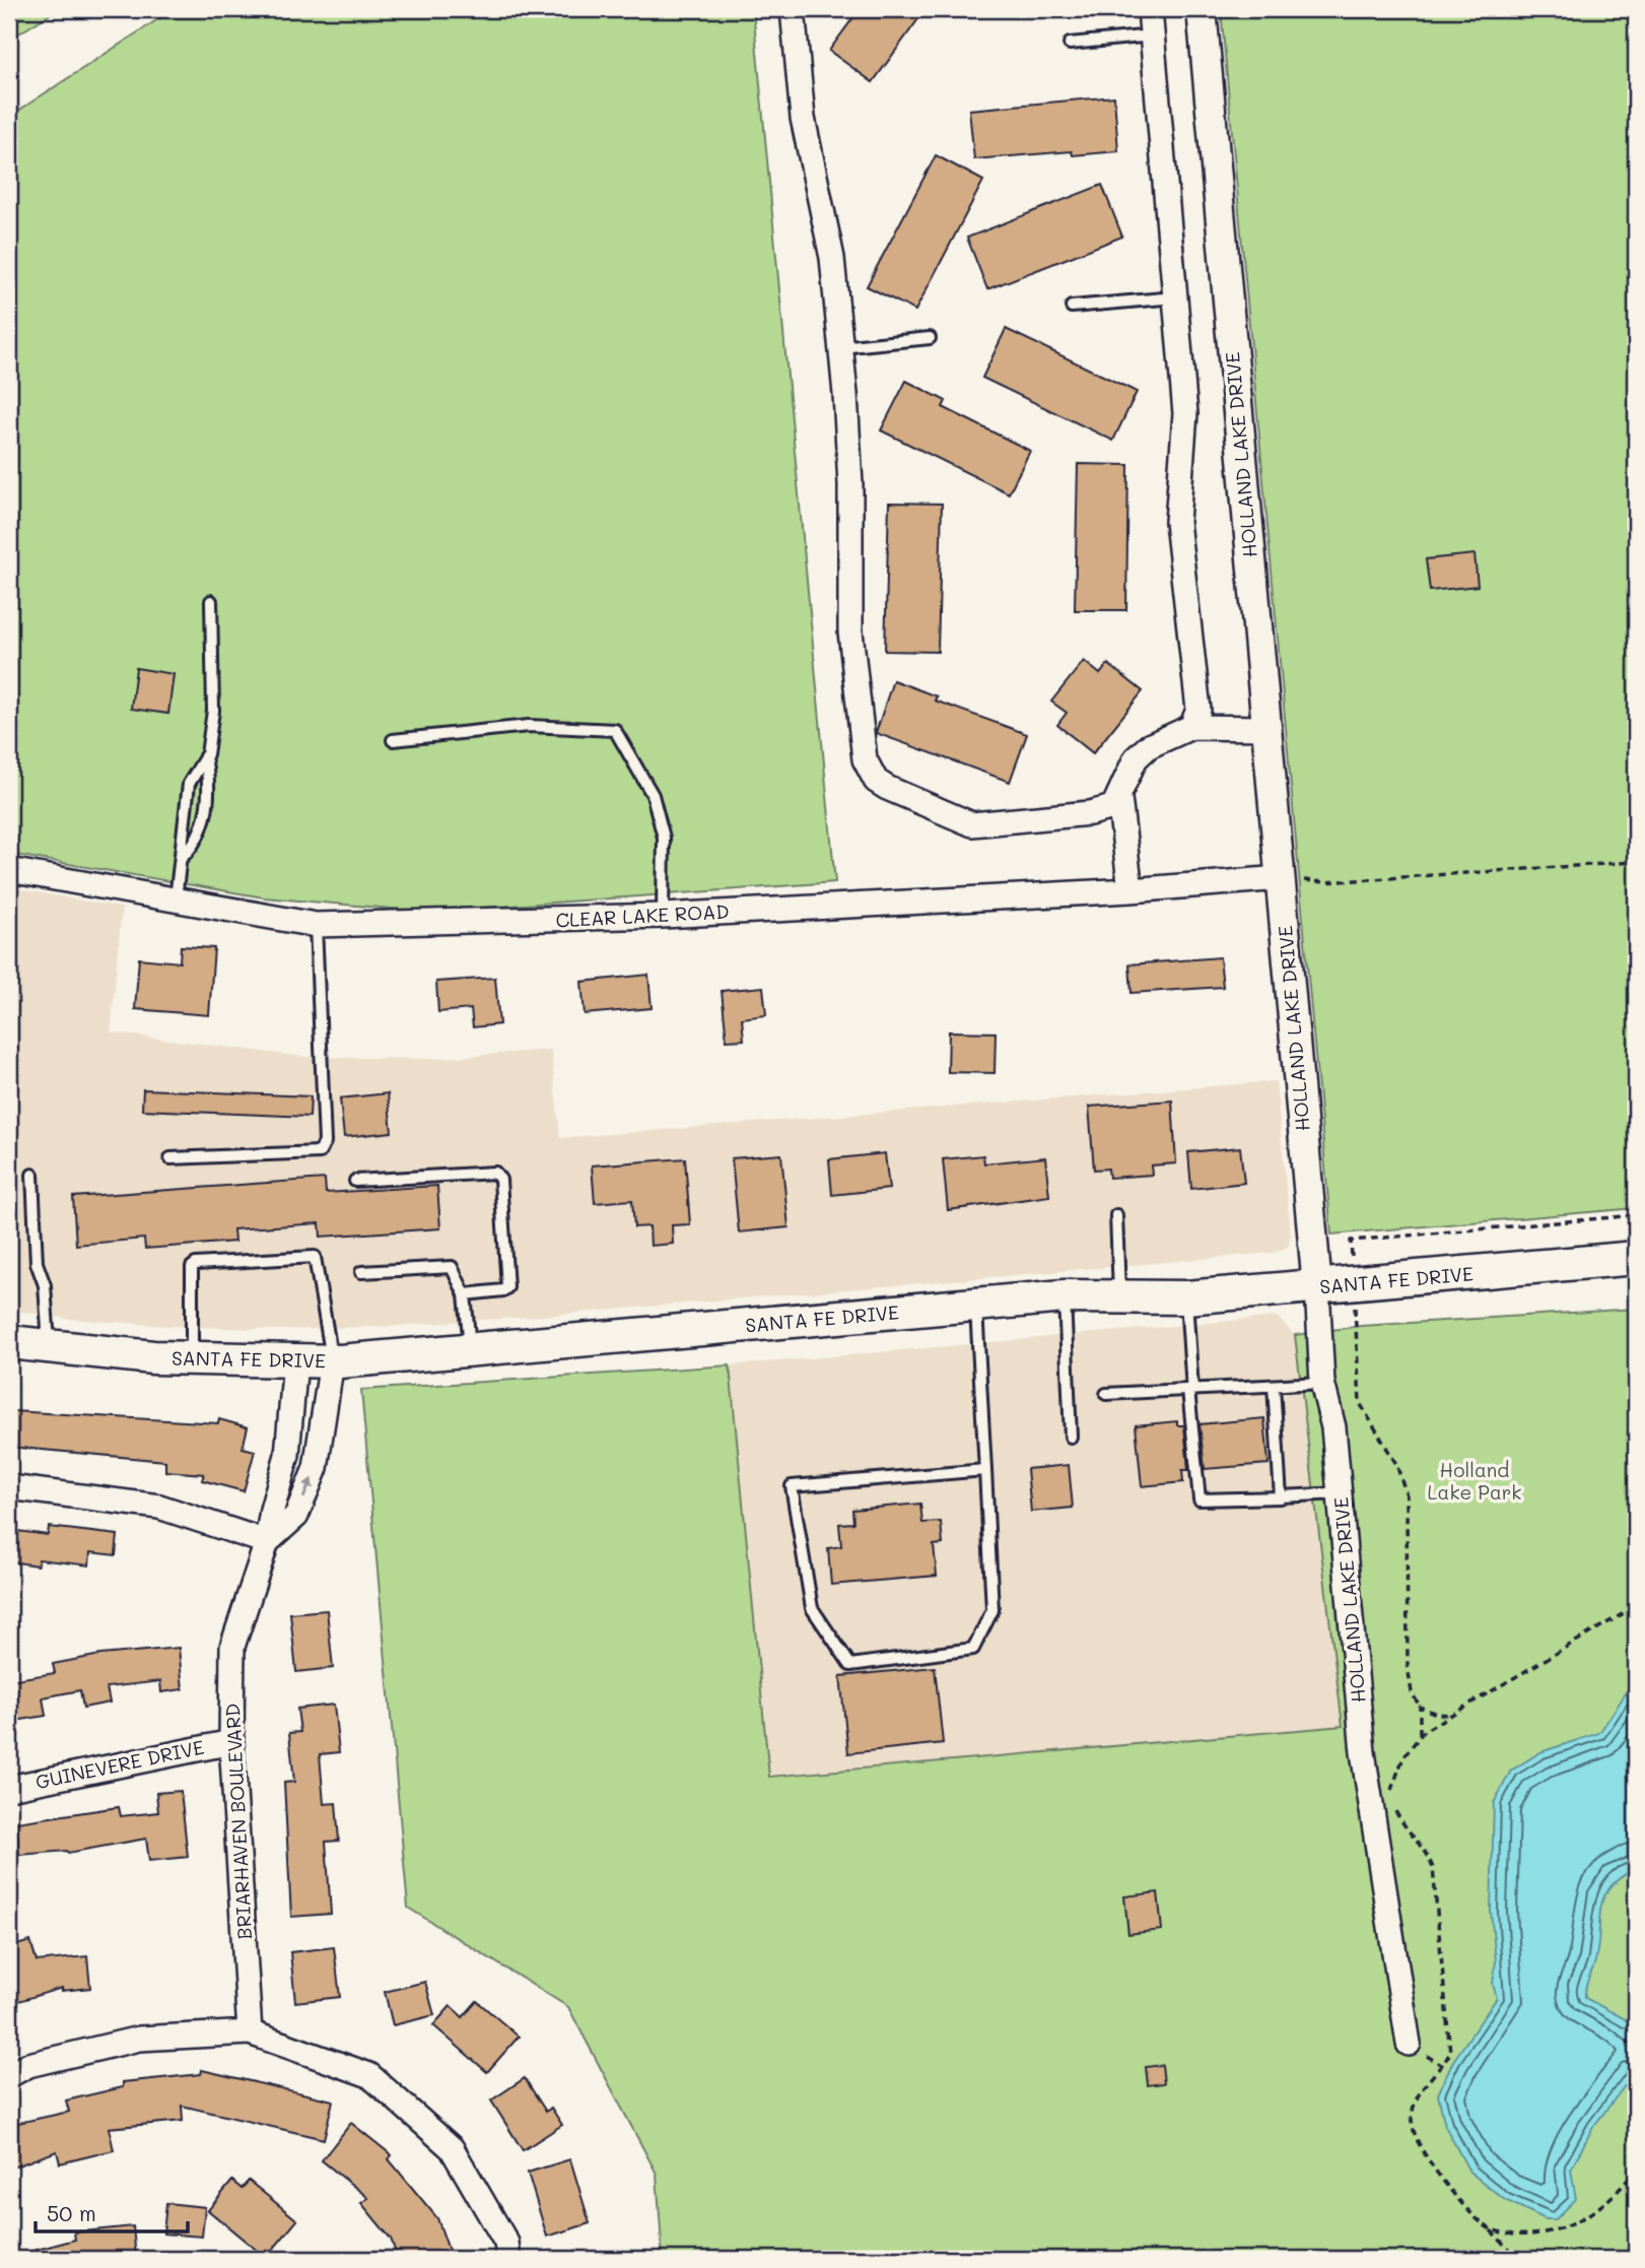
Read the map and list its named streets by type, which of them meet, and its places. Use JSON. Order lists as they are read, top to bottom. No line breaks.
{"streets":{"main road":["SANTA FE DRIVE"],"street":["HOLLAND LAKE DRIVE","CLEAR LAKE ROAD","GUINEVERE DRIVE","BRIARHAVEN BOULEVARD"]},"crossings":[["HOLLAND LAKE DRIVE","CLEAR LAKE ROAD"],["HOLLAND LAKE DRIVE","SANTA FE DRIVE"],["SANTA FE DRIVE","BRIARHAVEN BOULEVARD"],["GUINEVERE DRIVE","BRIARHAVEN BOULEVARD"]],"parks":["Holland Lake Park"],"scale_bar":"50 m"}
